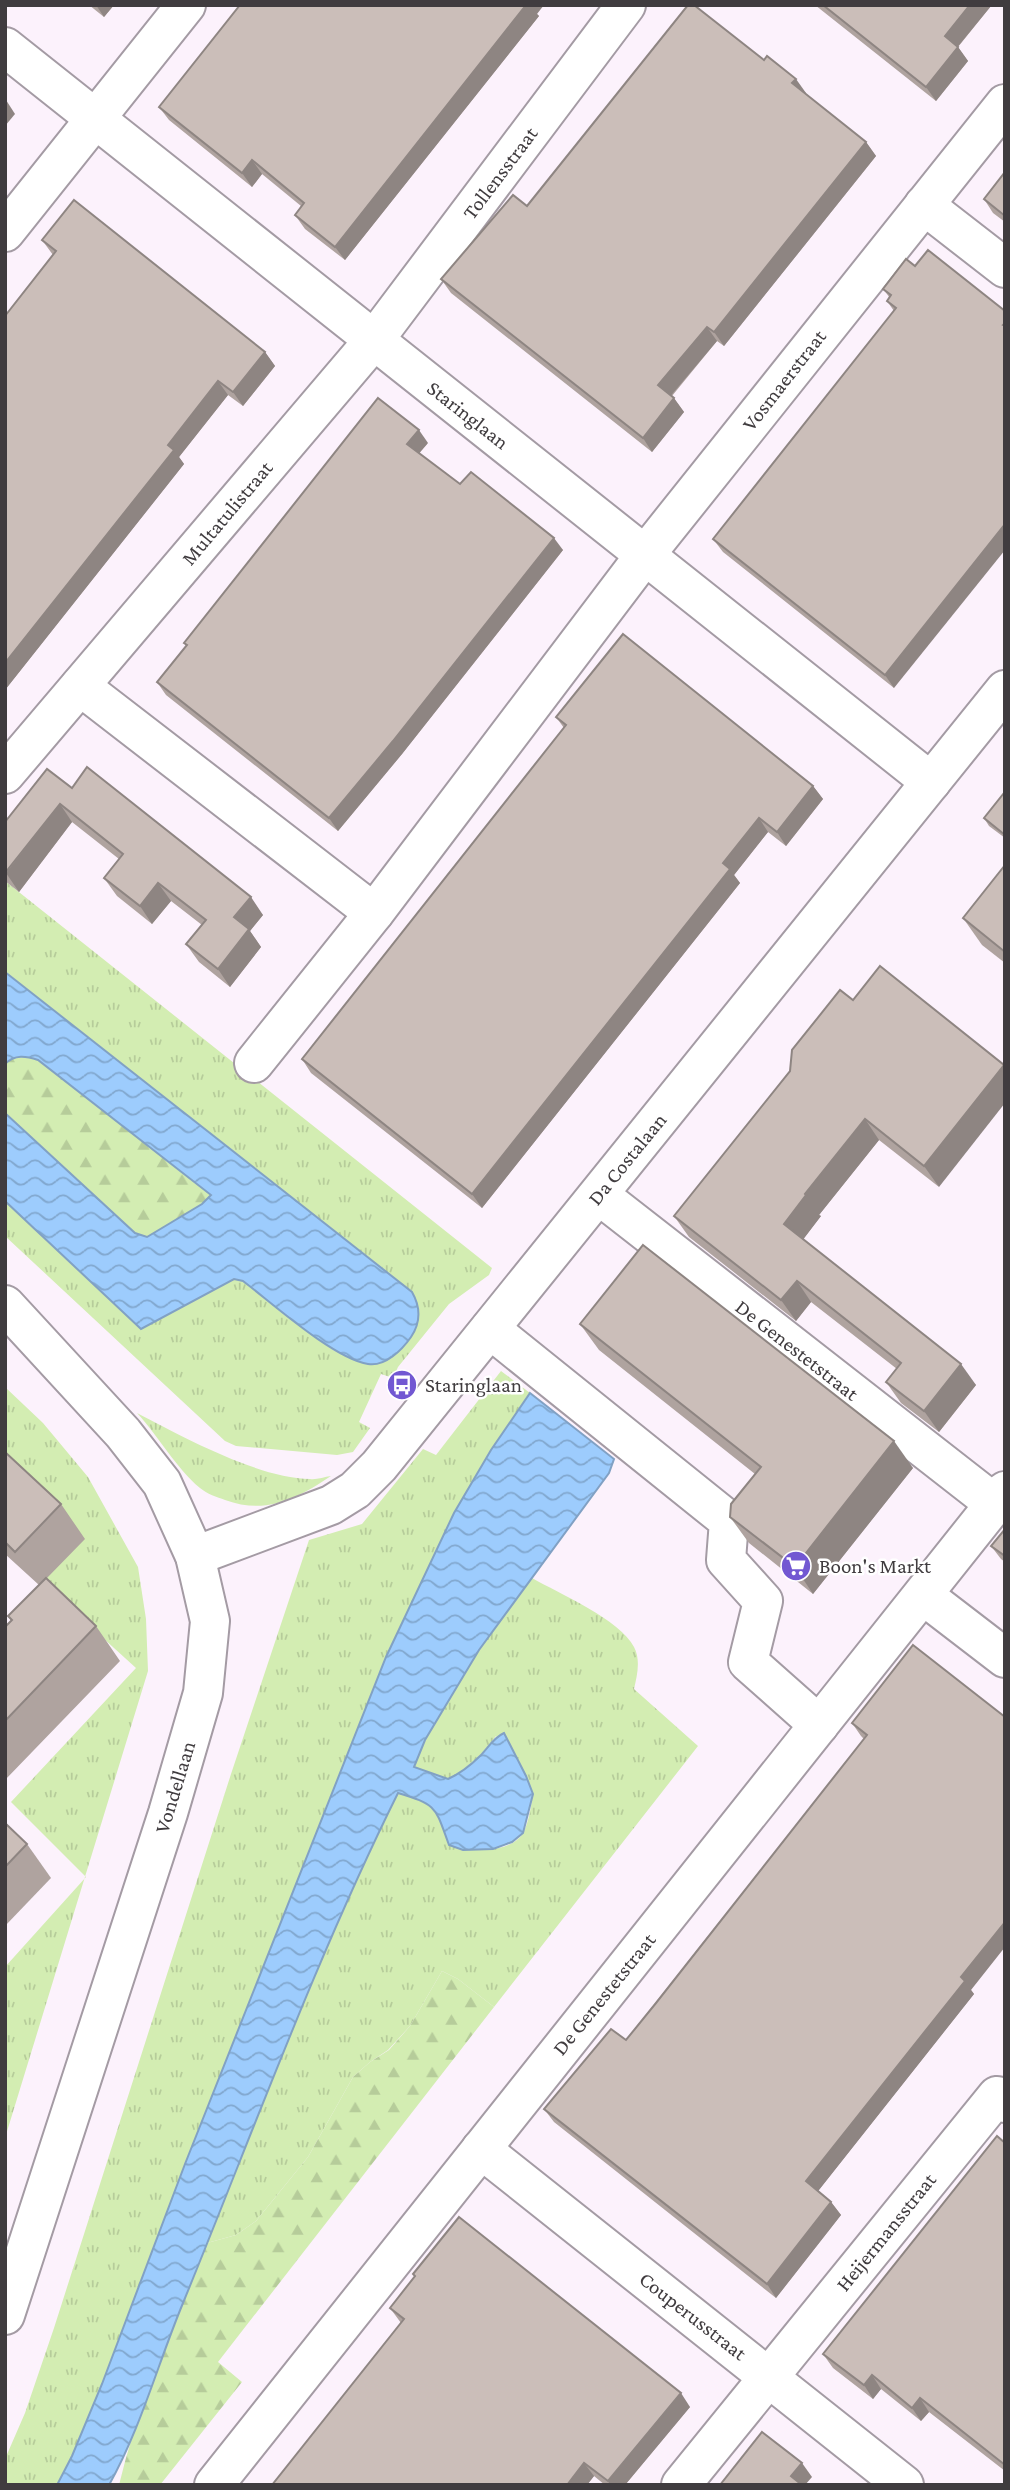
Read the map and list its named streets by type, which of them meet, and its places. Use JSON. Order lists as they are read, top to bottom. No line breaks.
{"streets":{"street":["Tollensstraat","Vosmaerstraat","Staringlaan","Multatulistraat","Da Costalaan","De Genestetstraat","Vondellaan","Heijermansstraat","Couperusstraat"]},"crossings":[["Tollensstraat","Staringlaan"],["Tollensstraat","Multatulistraat"],["Vosmaerstraat","Staringlaan"],["Staringlaan","Multatulistraat"],["Staringlaan","Da Costalaan"],["Da Costalaan","De Genestetstraat"],["Da Costalaan","Vondellaan"],["De Genestetstraat","Couperusstraat"],["Heijermansstraat","Couperusstraat"]],"places":{"bus stop":["Staringlaan"],"supermarket":["Boon's Markt"]}}
